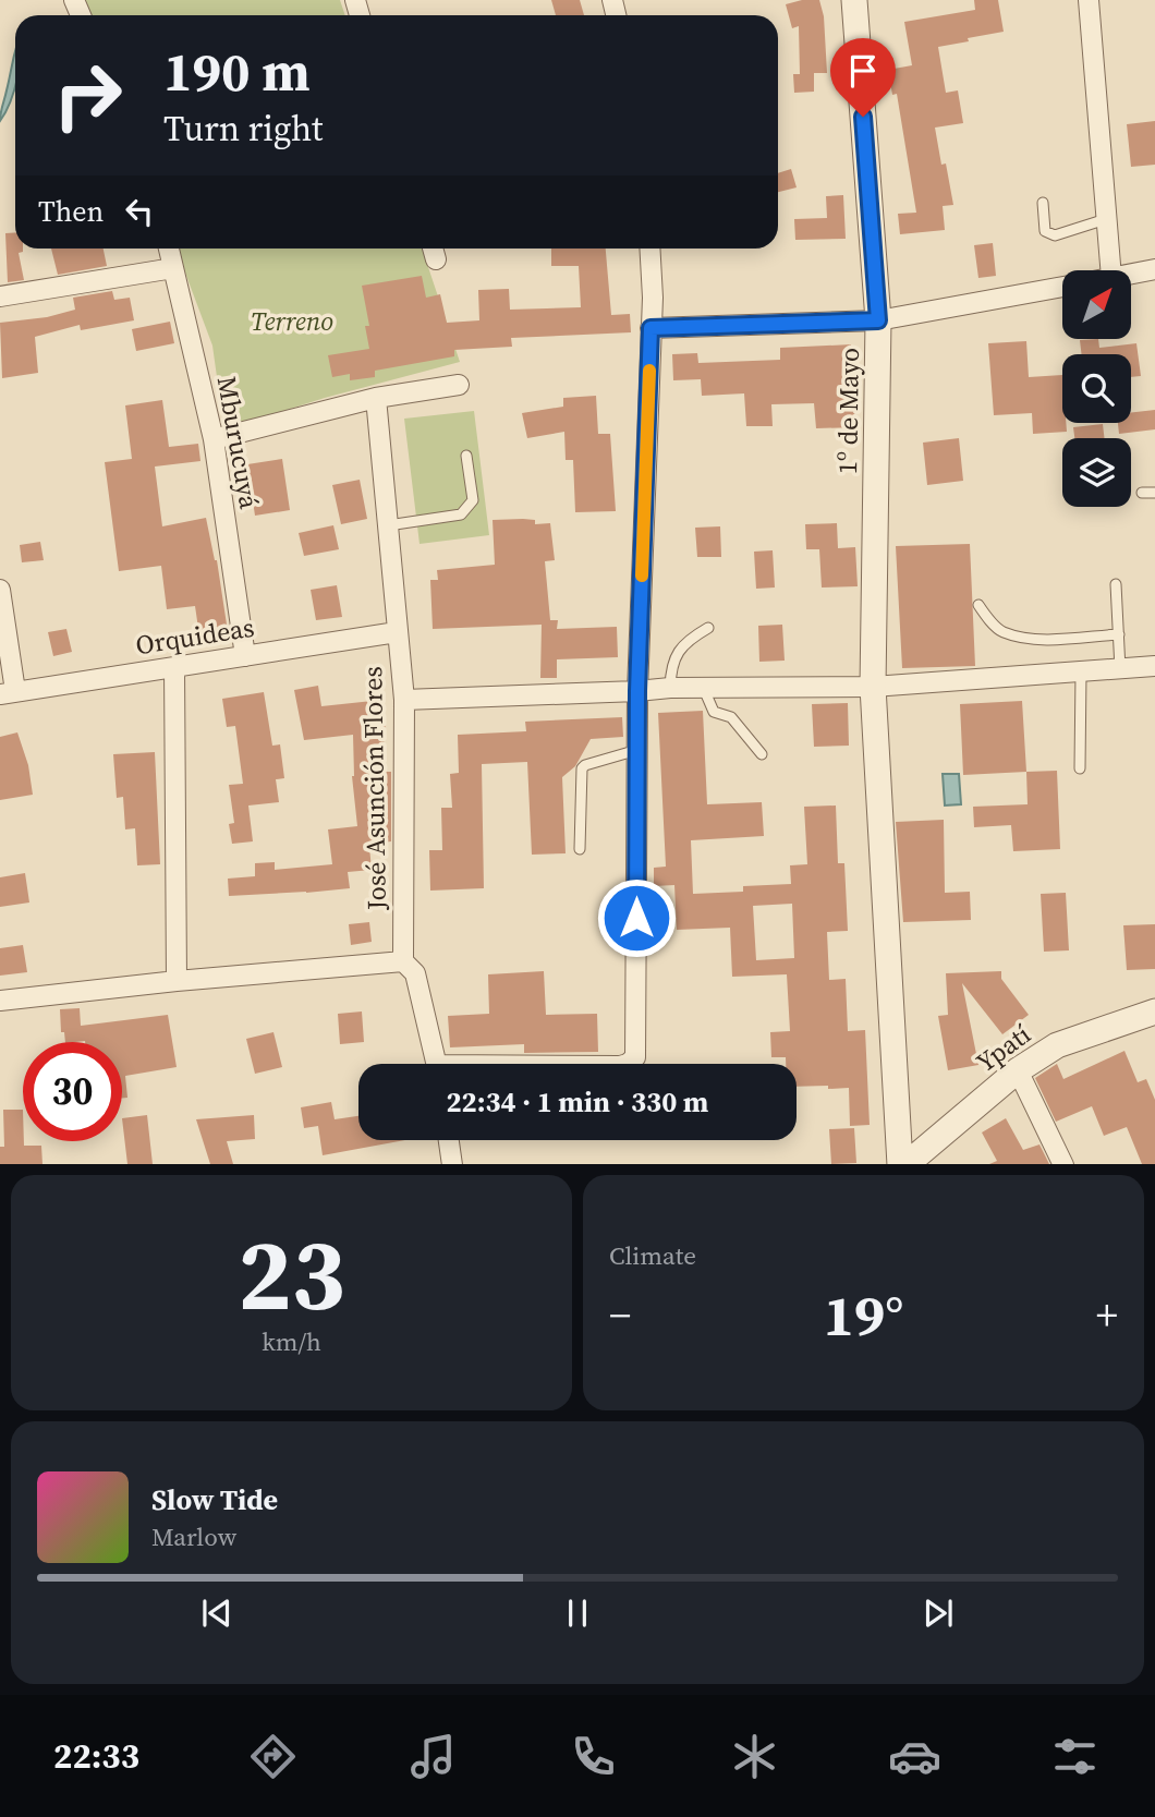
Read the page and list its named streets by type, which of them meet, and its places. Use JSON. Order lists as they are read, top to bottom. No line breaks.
{"streets":{"street":["1º de Mayo","Mburucuyá","Orquideas","José Asunción Flores","Ypatí"]},"crossings":[["Mburucuyá","Orquideas"],["Orquideas","José Asunción Flores"]],"parks":["Terreno"],"north":"top right","page":{"turn":["190 m","Turn right"],"then":"Then","limit":"30","trip":"22:34 · 1 min · 330 m","tile":[["23","km/h"],"Climate"],"heat":["−","19°","+"],"song":["Slow Tide","Marlow"],"tabs":"22:33"}}
